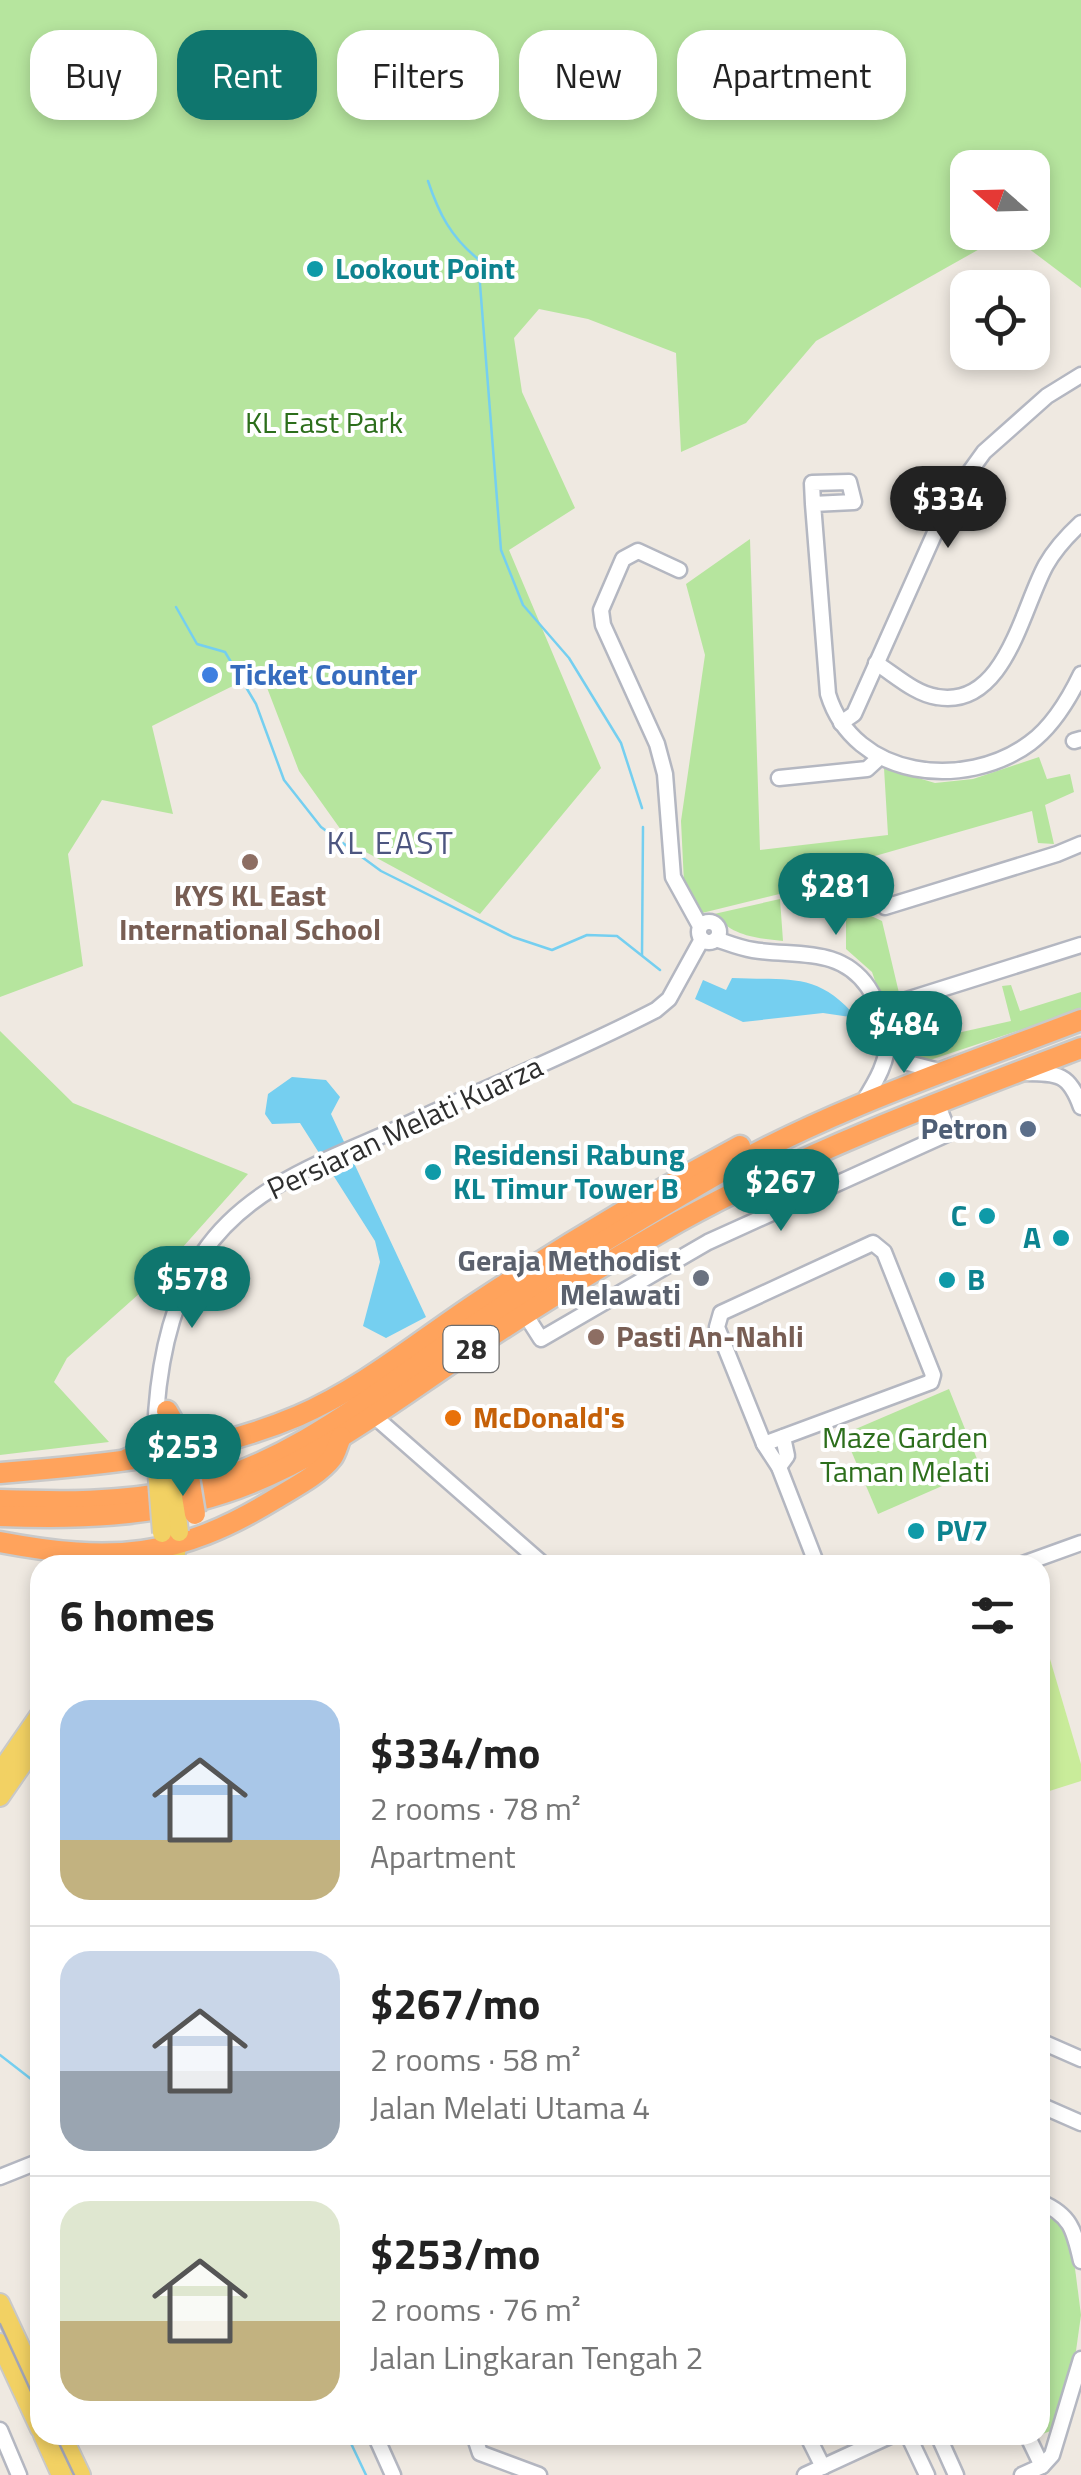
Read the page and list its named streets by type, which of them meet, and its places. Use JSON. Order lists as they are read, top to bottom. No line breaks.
{"streets":{"highway":["28"],"street":["Persiaran Melati Kuarza"]},"districts":["KL EAST"],"parks":["KL East Park","Maze Garden Taman Melati"],"places":["Lookout Point","Ticket Counter","KYS KL East International School","Petron","Residensi Rabung KL Timur Tower B","C","A","Geraja Methodist Melawati","B","Pasti An-Nahli","McDonald's","PV7"],"north":"left","page":{"chip":["Buy","Rent","Filters","New","Apartment"],"price":["$334","$281","$484","$267","$578","$253"],"heading":"6 homes","list":[{"name":"$334/mo","note":"2 rooms · 78 m² · Apartment"},{"name":"$267/mo","note":"2 rooms · 58 m² · Jalan Melati Utama 4"},{"name":"$253/mo","note":"2 rooms · 76 m² · Jalan Lingkaran Tengah 2"}]}}
